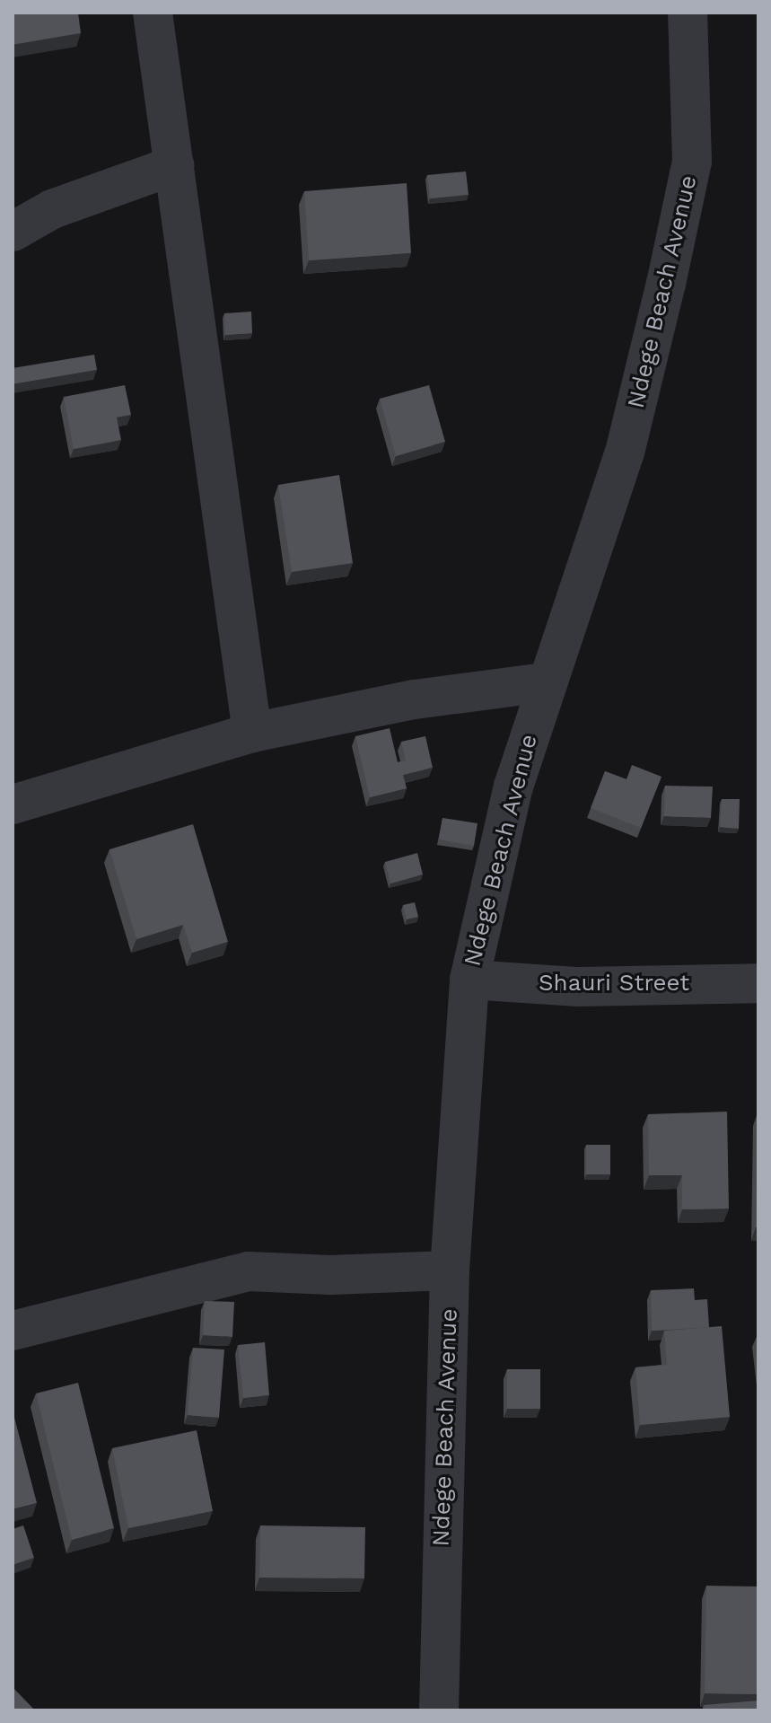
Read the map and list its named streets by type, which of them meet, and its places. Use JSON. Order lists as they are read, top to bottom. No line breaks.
{"streets":{"street":["Ndege Beach Avenue","Shauri Street"]},"crossings":[["Ndege Beach Avenue","Shauri Street"]]}
